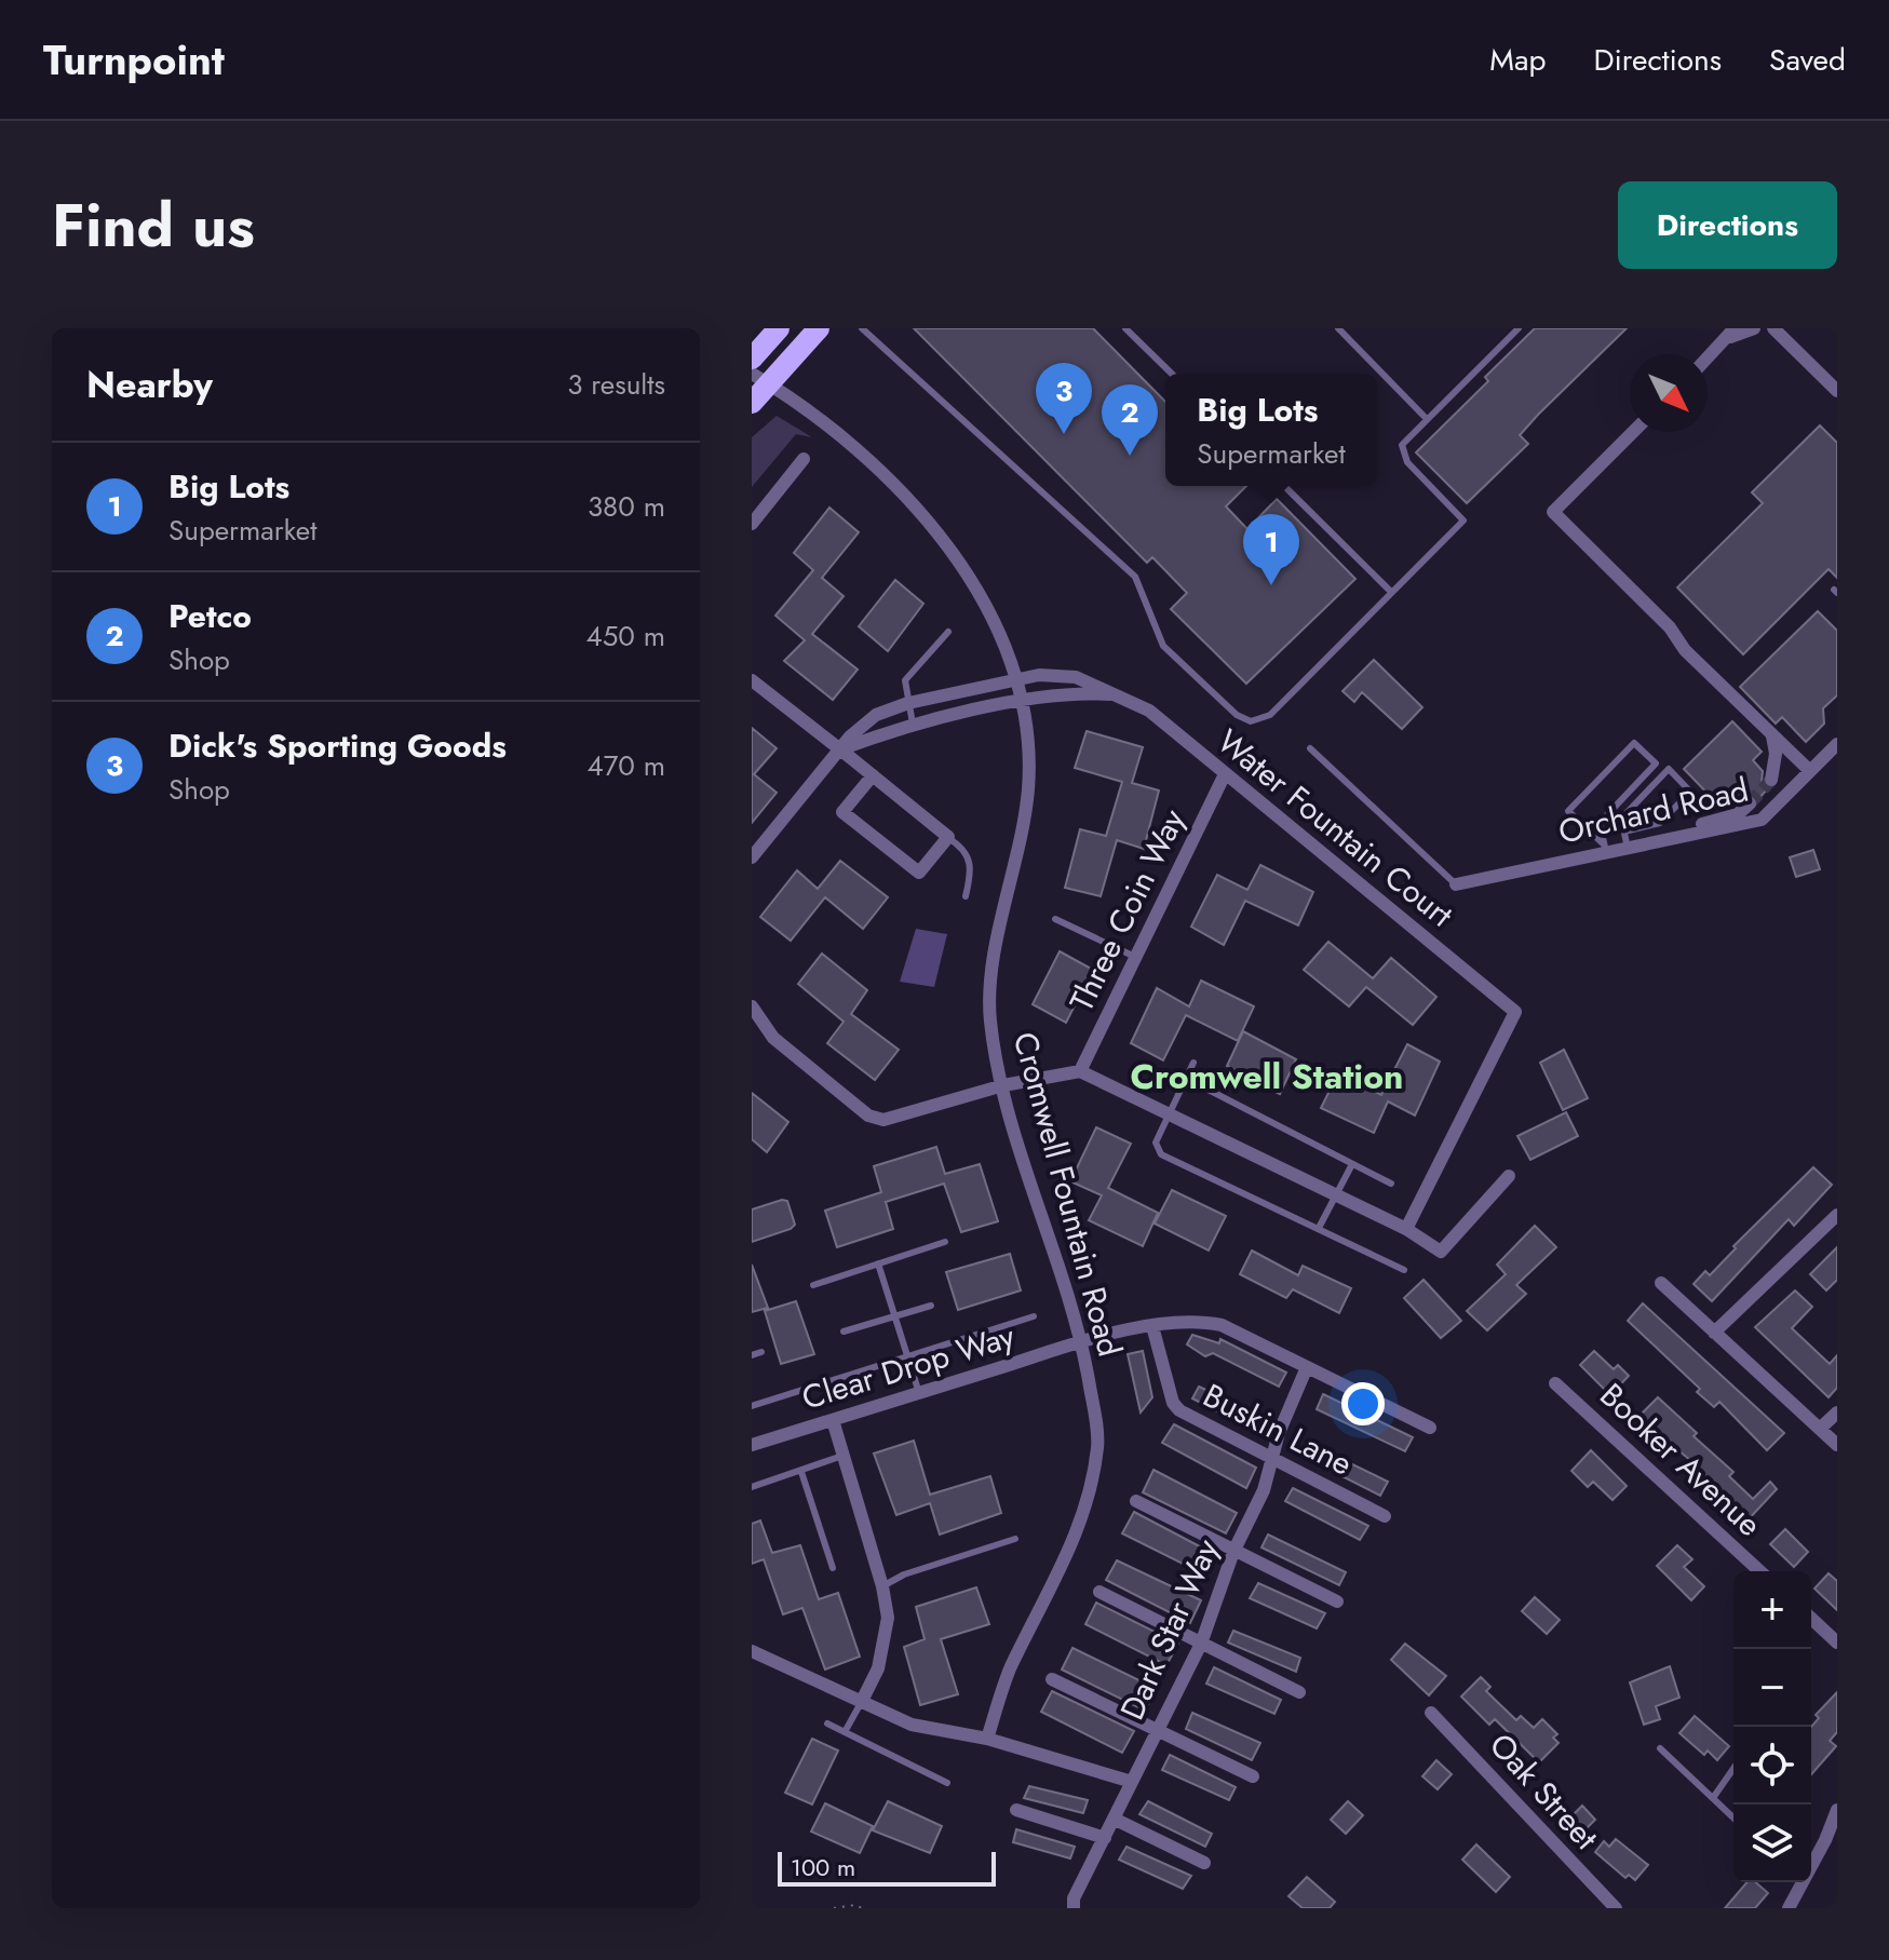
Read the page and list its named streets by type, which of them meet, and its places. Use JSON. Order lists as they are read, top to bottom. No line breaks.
{"streets":{"street":["Orchard Road","Water Fountain Court","Three Coin Way","Cromwell Fountain Road","Clear Drop Way","Buskin Lane","Booker Avenue","Dark Star Way","Oak Street"]},"crossings":[["Water Fountain Court","Three Coin Way"],["Water Fountain Court","Cromwell Fountain Road"],["Cromwell Fountain Road","Clear Drop Way"],["Clear Drop Way","Buskin Lane"],["Clear Drop Way","Dark Star Way"],["Buskin Lane","Dark Star Way"]],"districts":["Cromwell Station"],"scale_bar":"100 m","north":"bottom right","page":{"header":"Turnpoint","nav":["Map","Directions","Saved"],"title":"Find us","buttons":"Directions","heading":["Nearby","3 results"],"pins":["3","2","1"],"popup":["Big Lots","Supermarket"],"list":[{"mark":"1","name":"Big Lots","note":"Supermarket","value":"380 m"},{"mark":"2","name":"Petco","note":"Shop","value":"450 m"},{"mark":"3","name":"Dick's Sporting Goods","note":"Shop","value":"470 m"}],"map_buttons":["+","−"],"scale":"100 m"}}
